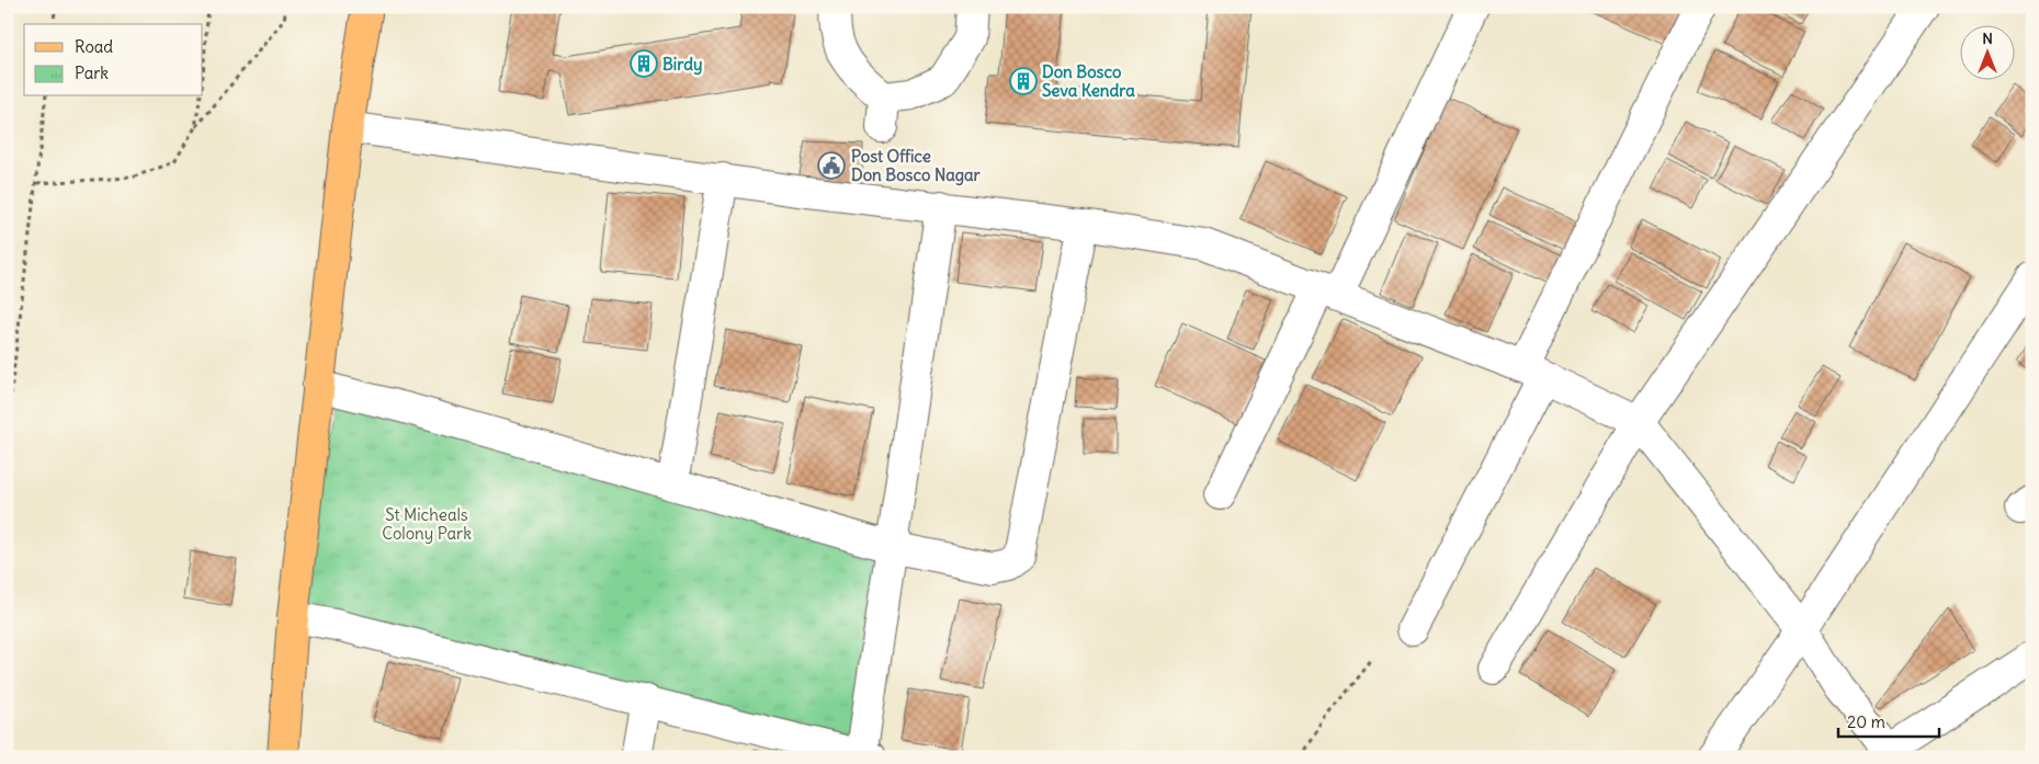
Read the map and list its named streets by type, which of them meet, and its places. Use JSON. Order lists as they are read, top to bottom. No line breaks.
{"parks":["St Micheals Colony Park"],"places":{"building":["Birdy","Don Bosco Seva Kendra"],"public building":["Post Office Don Bosco Nagar"]},"legend":["Road","Park"],"scale_bar":"20 m","north":"top"}
